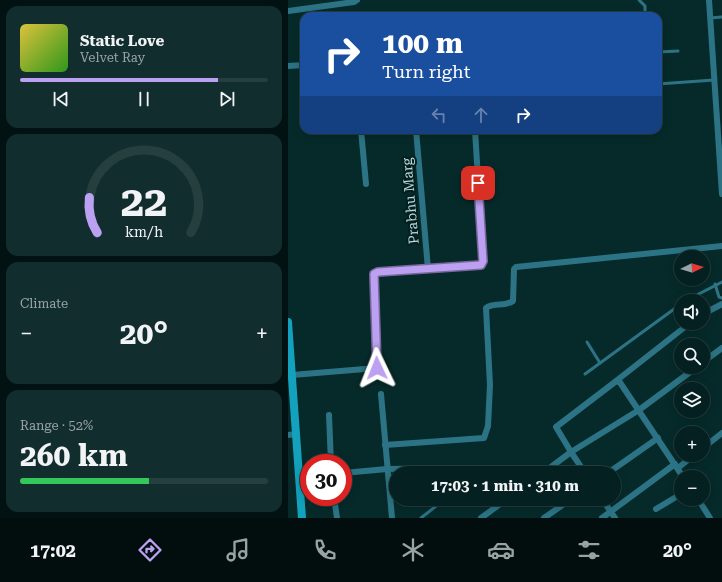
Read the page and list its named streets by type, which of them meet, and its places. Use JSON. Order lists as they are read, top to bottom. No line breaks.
{"streets":{"street":["Prabhu Marg"]},"north":"right","page":{"turn":["100 m","Turn right"],"song":["Static Love","Velvet Ray"],"map_buttons":["+","−"],"tile":["Climate",["Range · 52%","260 km"]],"heat":["−","20°","+"],"limit":"30","trip":"17:03 · 1 min · 310 m","tabs":["17:02","20°"],"gauge":["22","km/h"]}}
